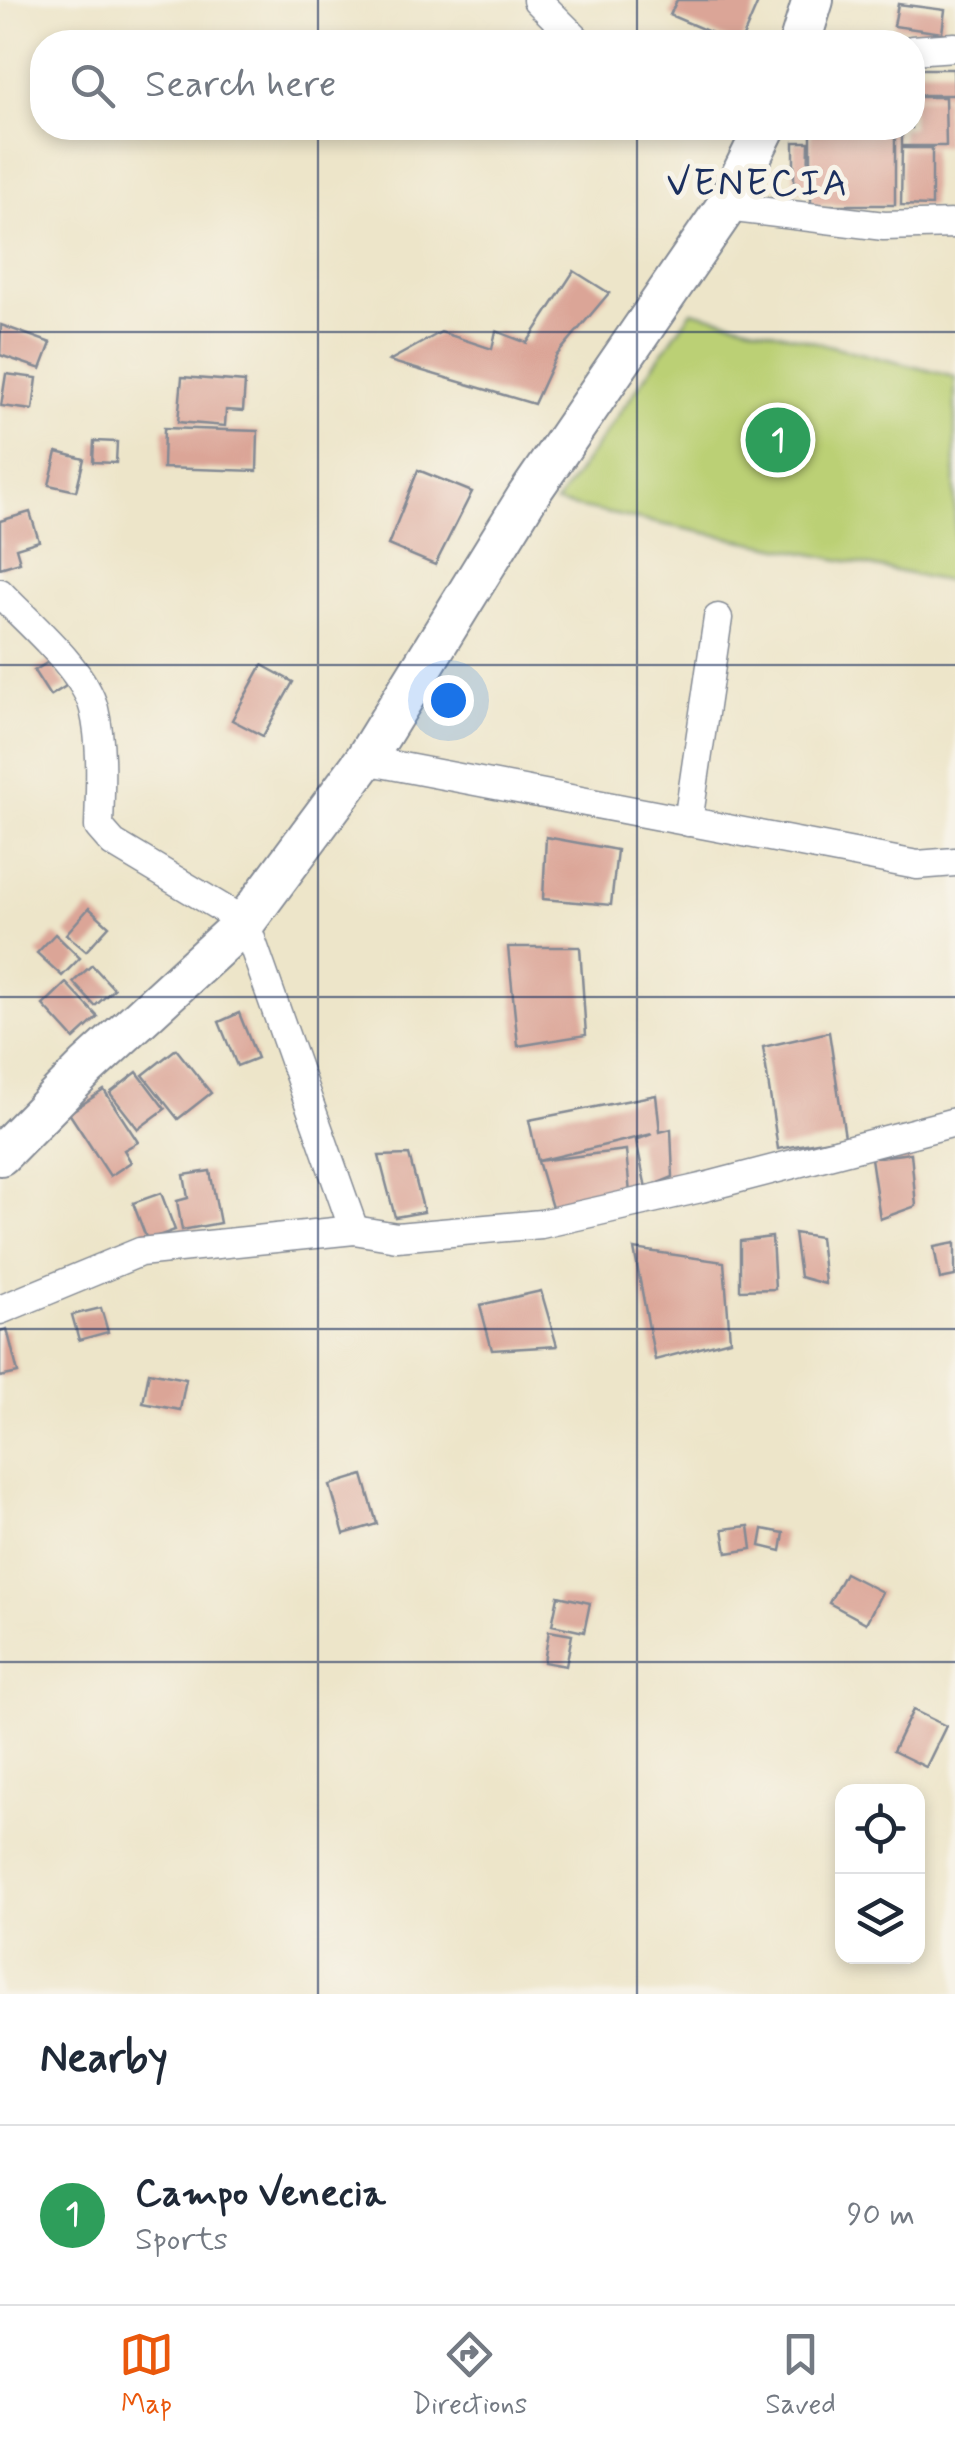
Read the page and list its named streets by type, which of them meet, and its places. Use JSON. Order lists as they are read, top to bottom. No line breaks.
{"districts":["VENECIA"],"page":{"search":"Search here","pins":"1","heading":"Nearby","list":[{"mark":"1","name":"Campo Venecia","note":"Sports","value":"90 m"}],"nav":["Map","Directions","Saved"]}}
